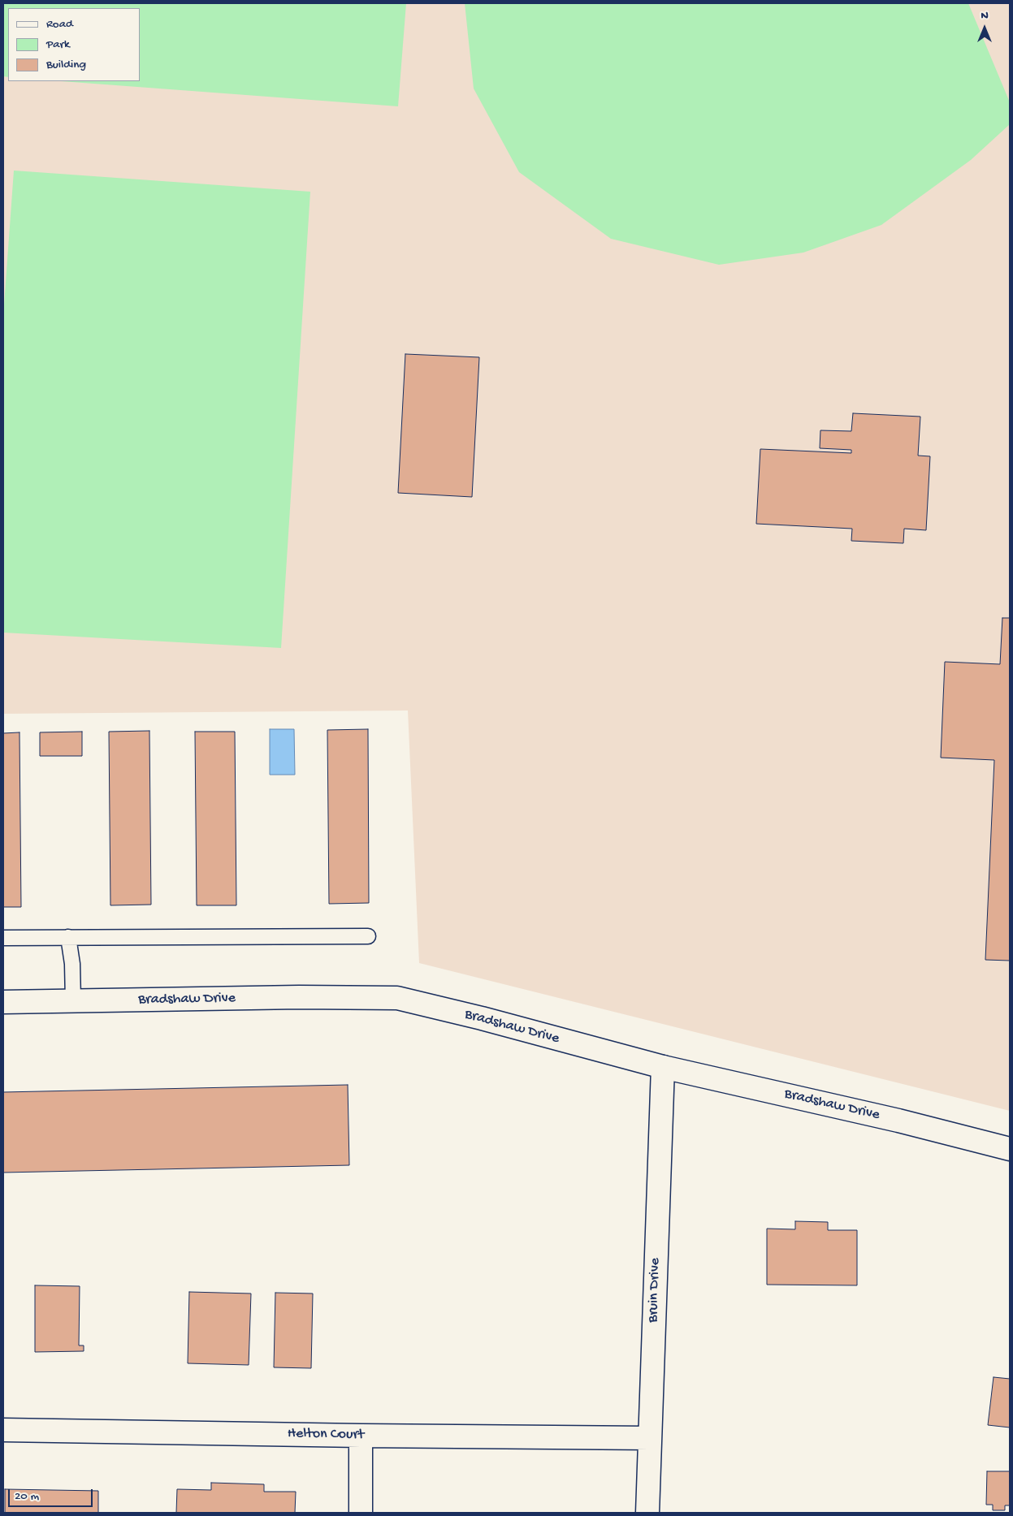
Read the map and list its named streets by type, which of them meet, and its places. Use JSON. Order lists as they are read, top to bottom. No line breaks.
{"streets":{"street":["Bradshaw Drive","Bruin Drive","Helton Court"]},"crossings":[["Bradshaw Drive","Bruin Drive"],["Bruin Drive","Helton Court"]],"legend":["Road","Park","Building"],"scale_bar":"20 m","north":"top"}
